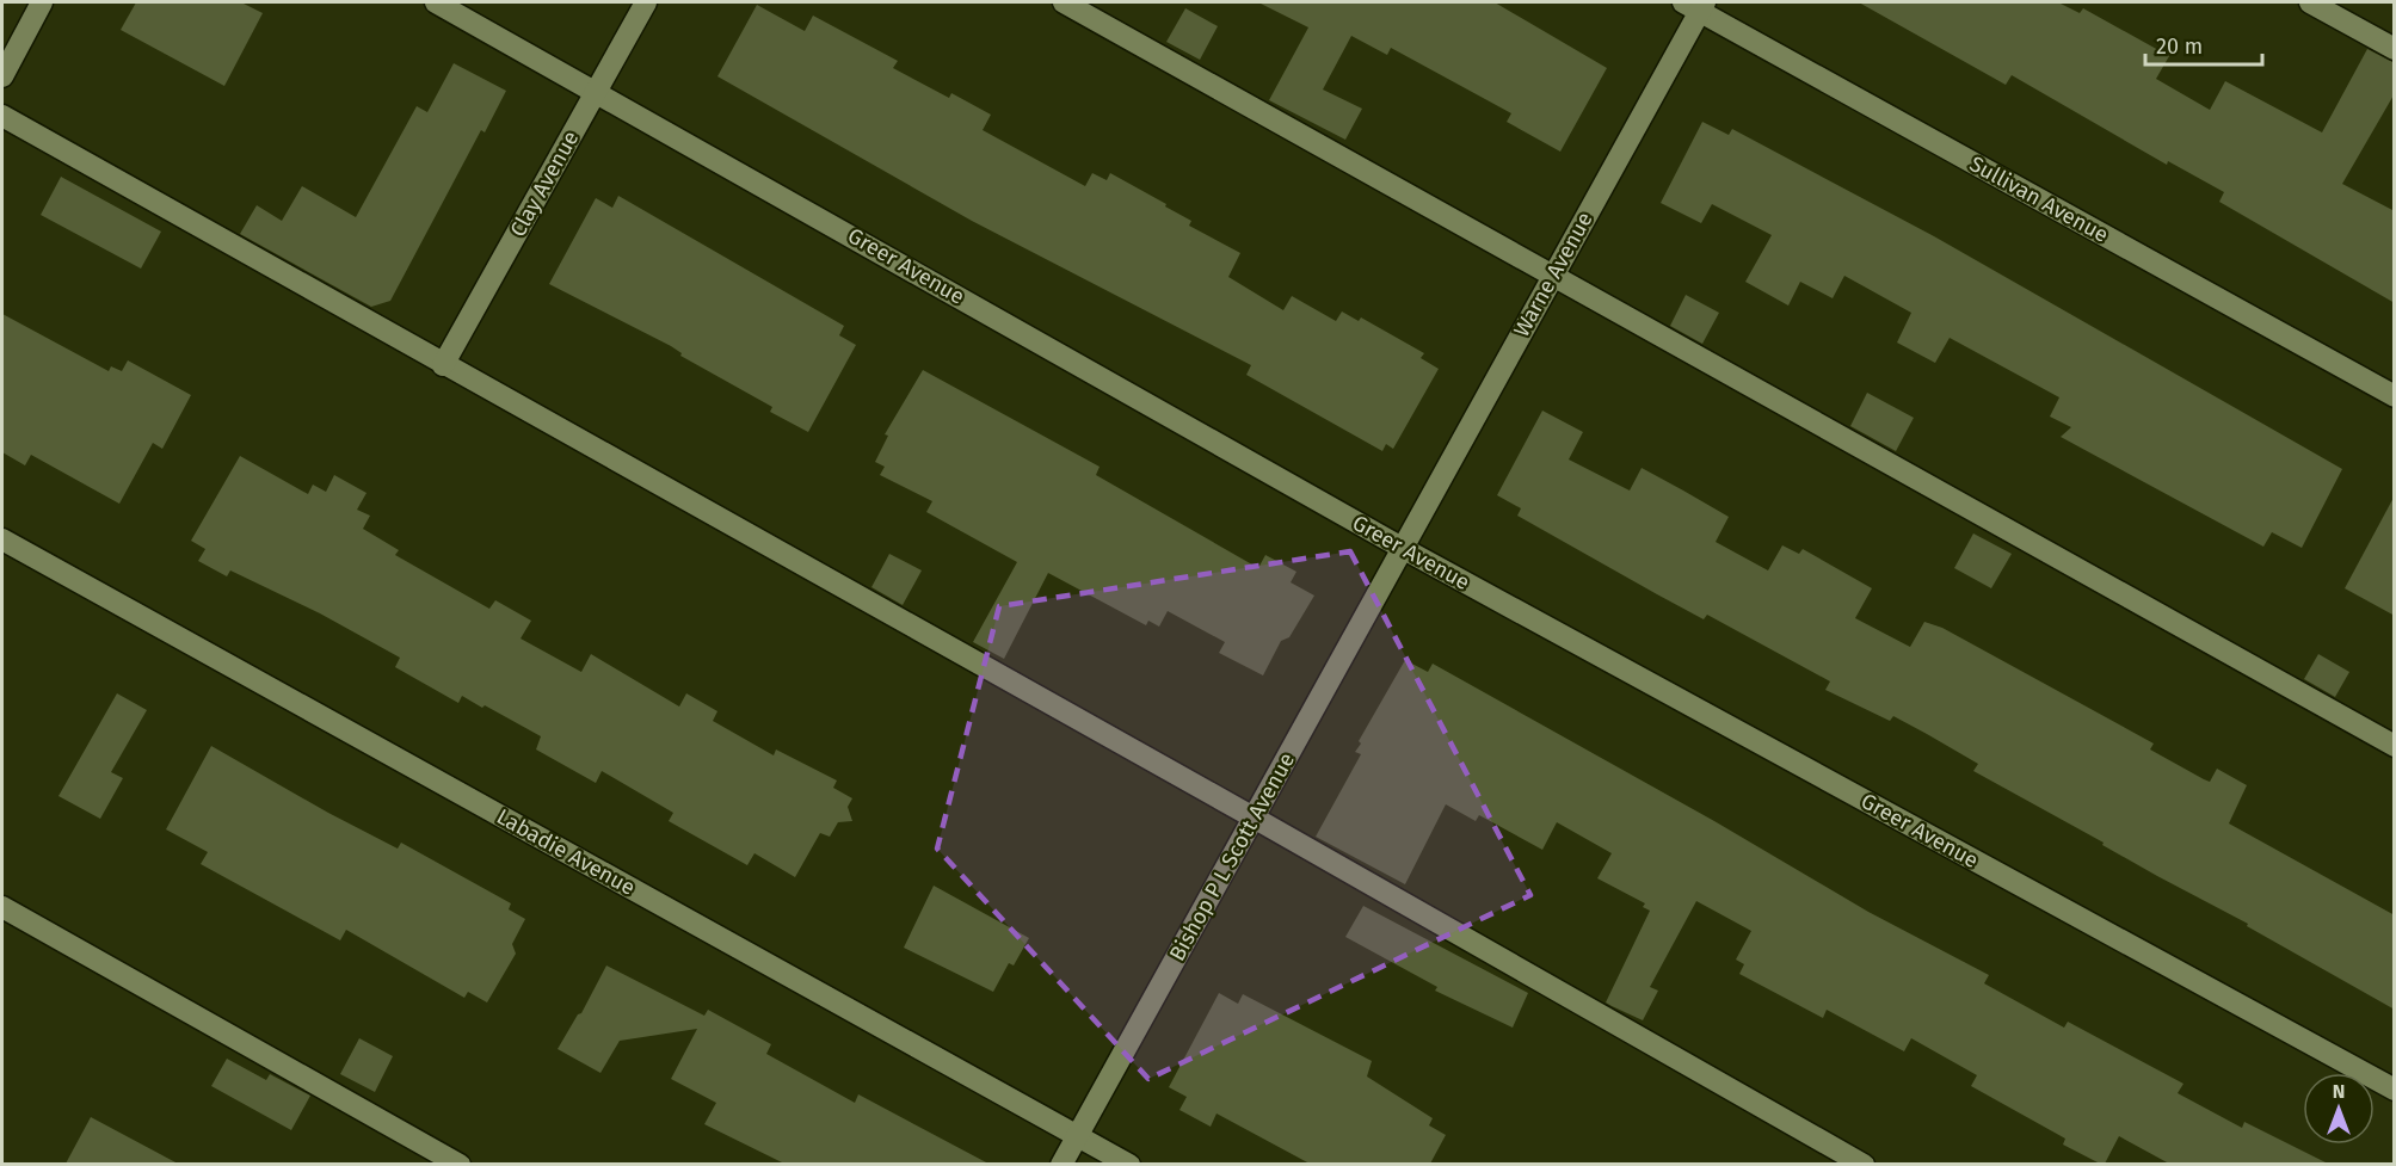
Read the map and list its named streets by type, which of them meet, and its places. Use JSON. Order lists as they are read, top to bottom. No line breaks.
{"streets":{"street":["Clay Avenue","Sullivan Avenue","Greer Avenue","Warne Avenue","Labadie Avenue","Bishop P L Scott Avenue"]},"crossings":[["Clay Avenue","Greer Avenue"],["Sullivan Avenue","Warne Avenue"],["Greer Avenue","Warne Avenue"],["Greer Avenue","Bishop P L Scott Avenue"],["Warne Avenue","Bishop P L Scott Avenue"],["Labadie Avenue","Bishop P L Scott Avenue"]],"scale_bar":"20 m","north":"top"}
